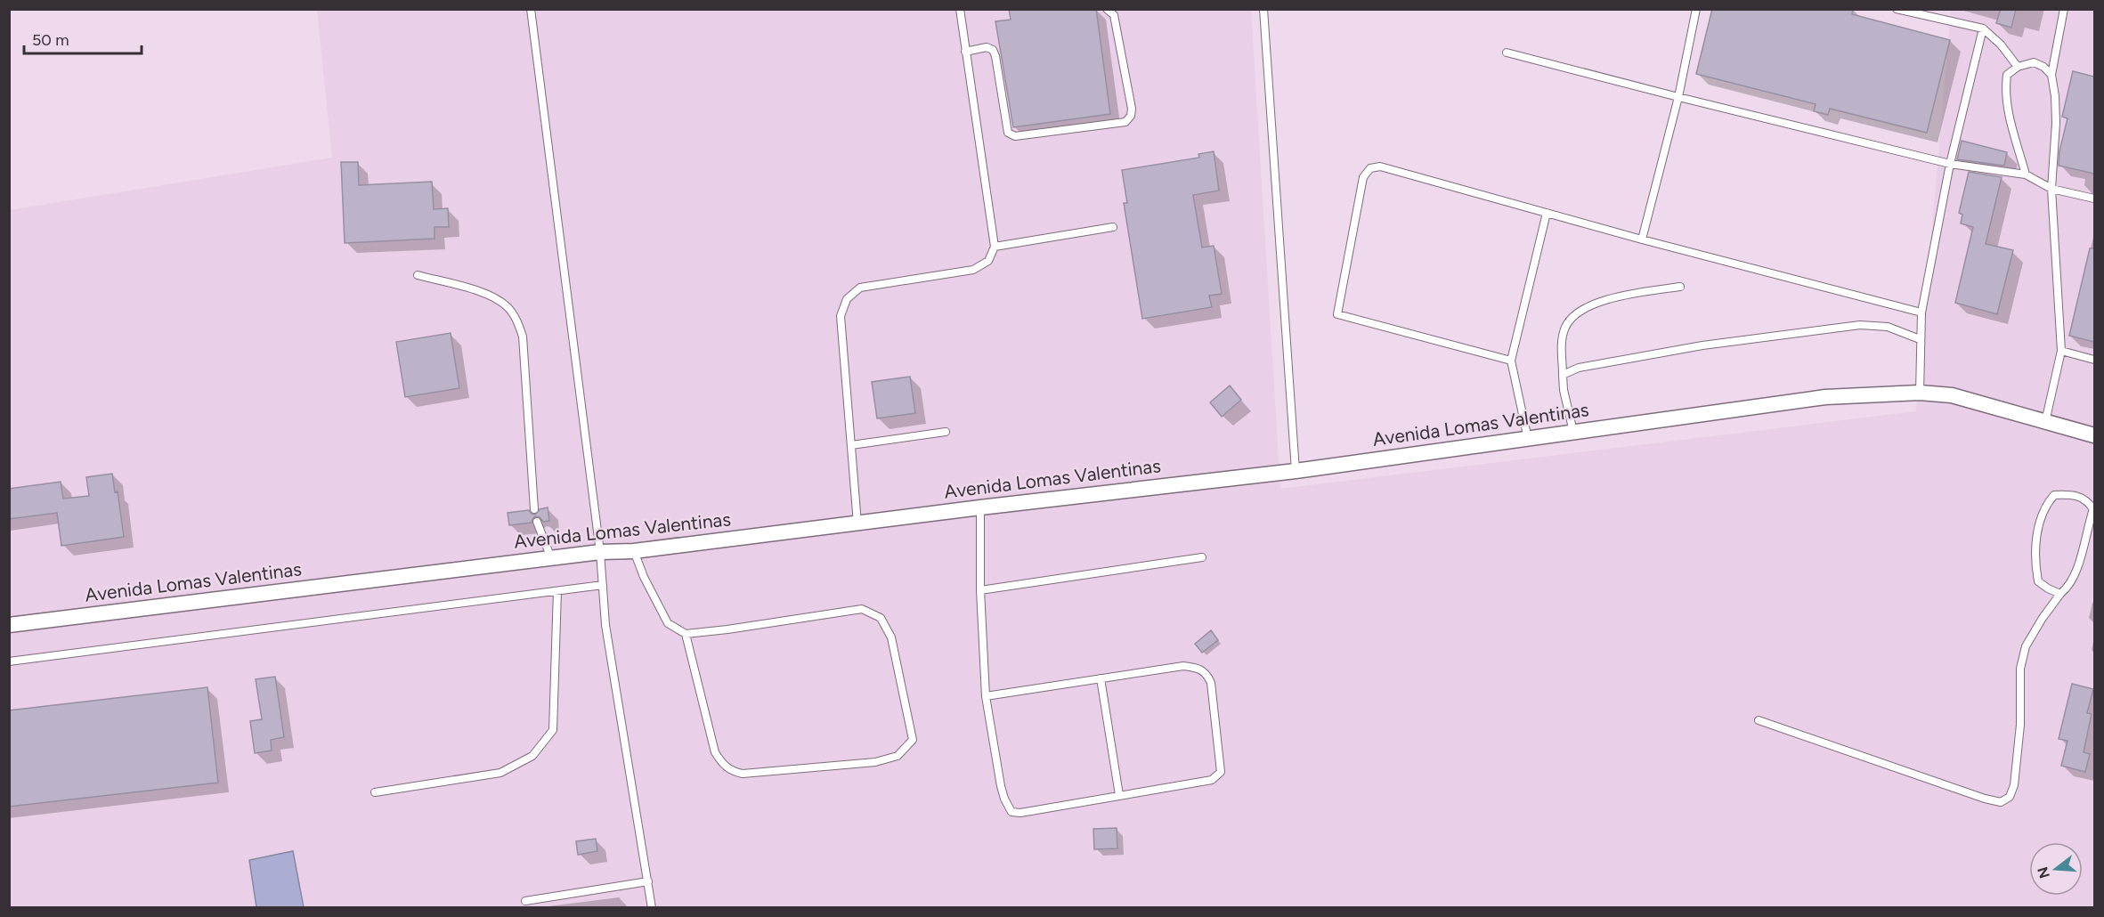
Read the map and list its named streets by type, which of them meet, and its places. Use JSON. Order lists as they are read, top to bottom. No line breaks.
{"streets":{"street":["Avenida Lomas Valentinas"]},"scale_bar":"50 m","north":"left"}
